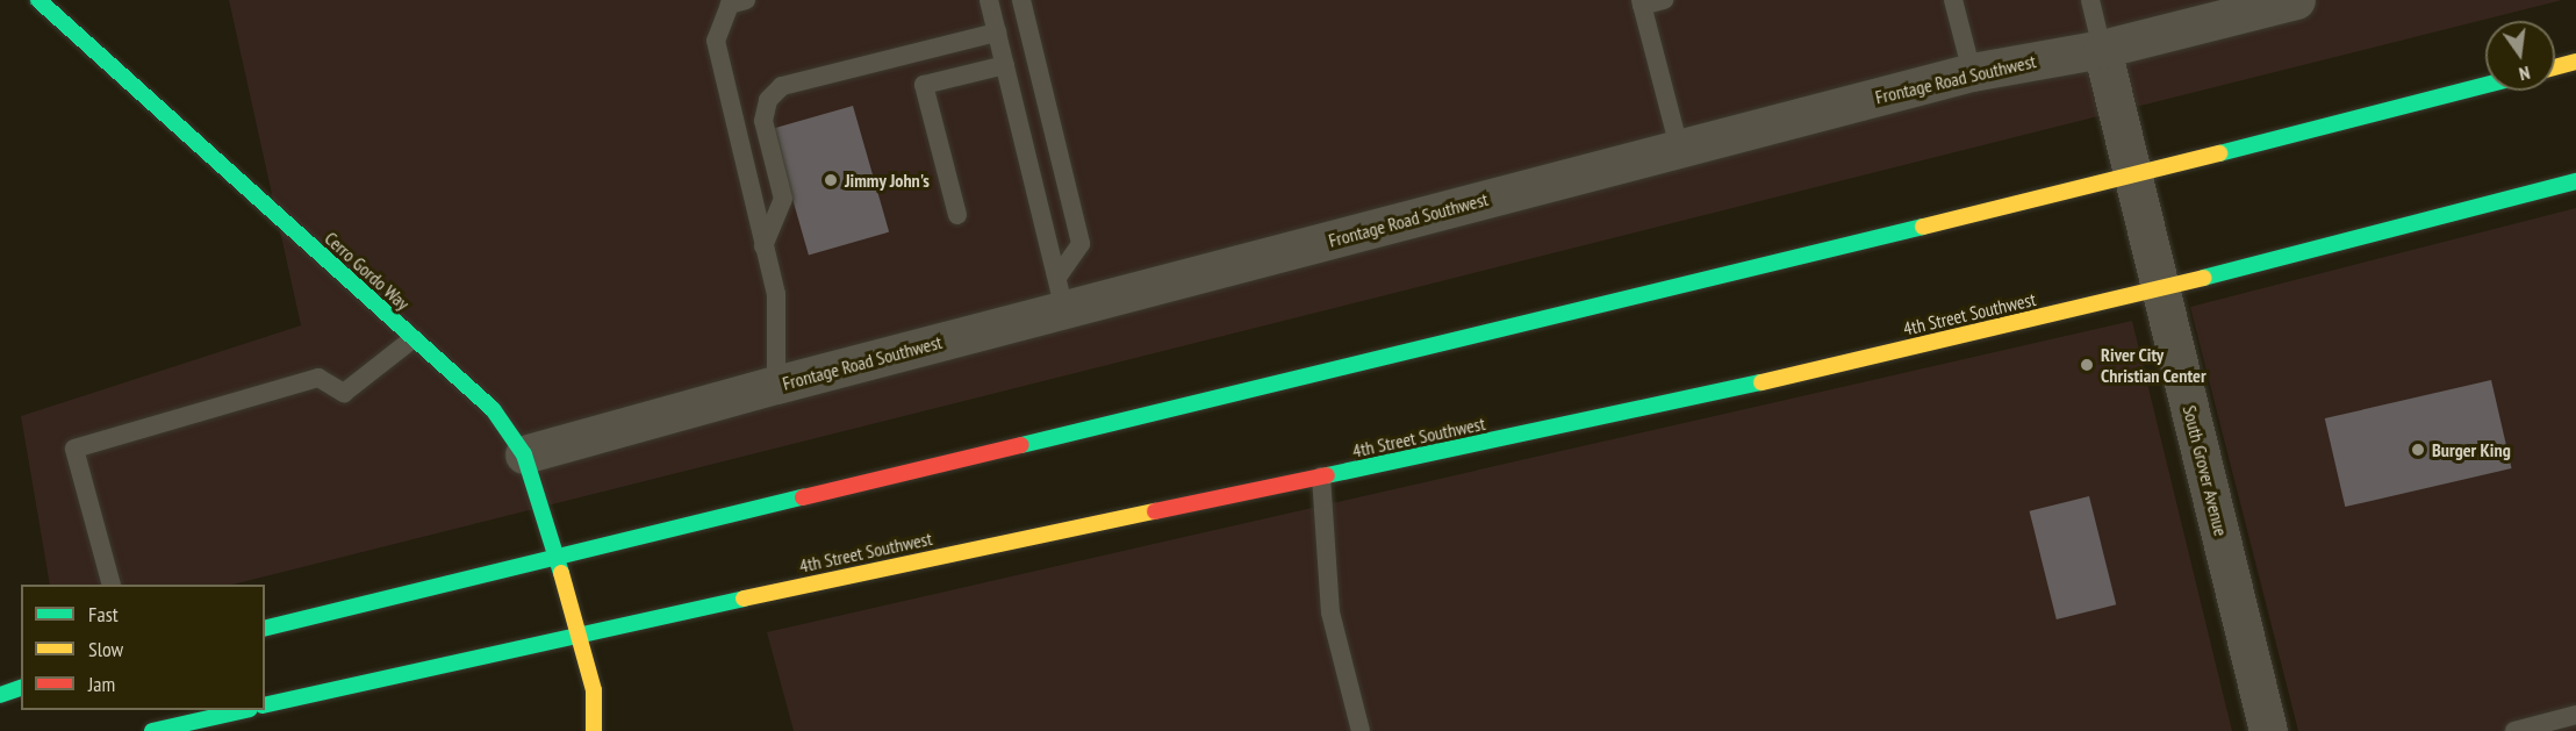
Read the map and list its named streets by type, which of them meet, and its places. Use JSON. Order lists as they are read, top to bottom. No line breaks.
{"streets":{"main road":["Cerro Gordo Way","4th Street Southwest"],"street":["Frontage Road Southwest","South Grover Avenue"]},"crossings":[["Frontage Road Southwest","Cerro Gordo Way"],["Frontage Road Southwest","South Grover Avenue"],["Cerro Gordo Way","4th Street Southwest"],["4th Street Southwest","South Grover Avenue"]],"places":["Jimmy John's","River City Christian Center","Burger King"],"legend":["Fast","Slow","Jam"],"north":"bottom"}
